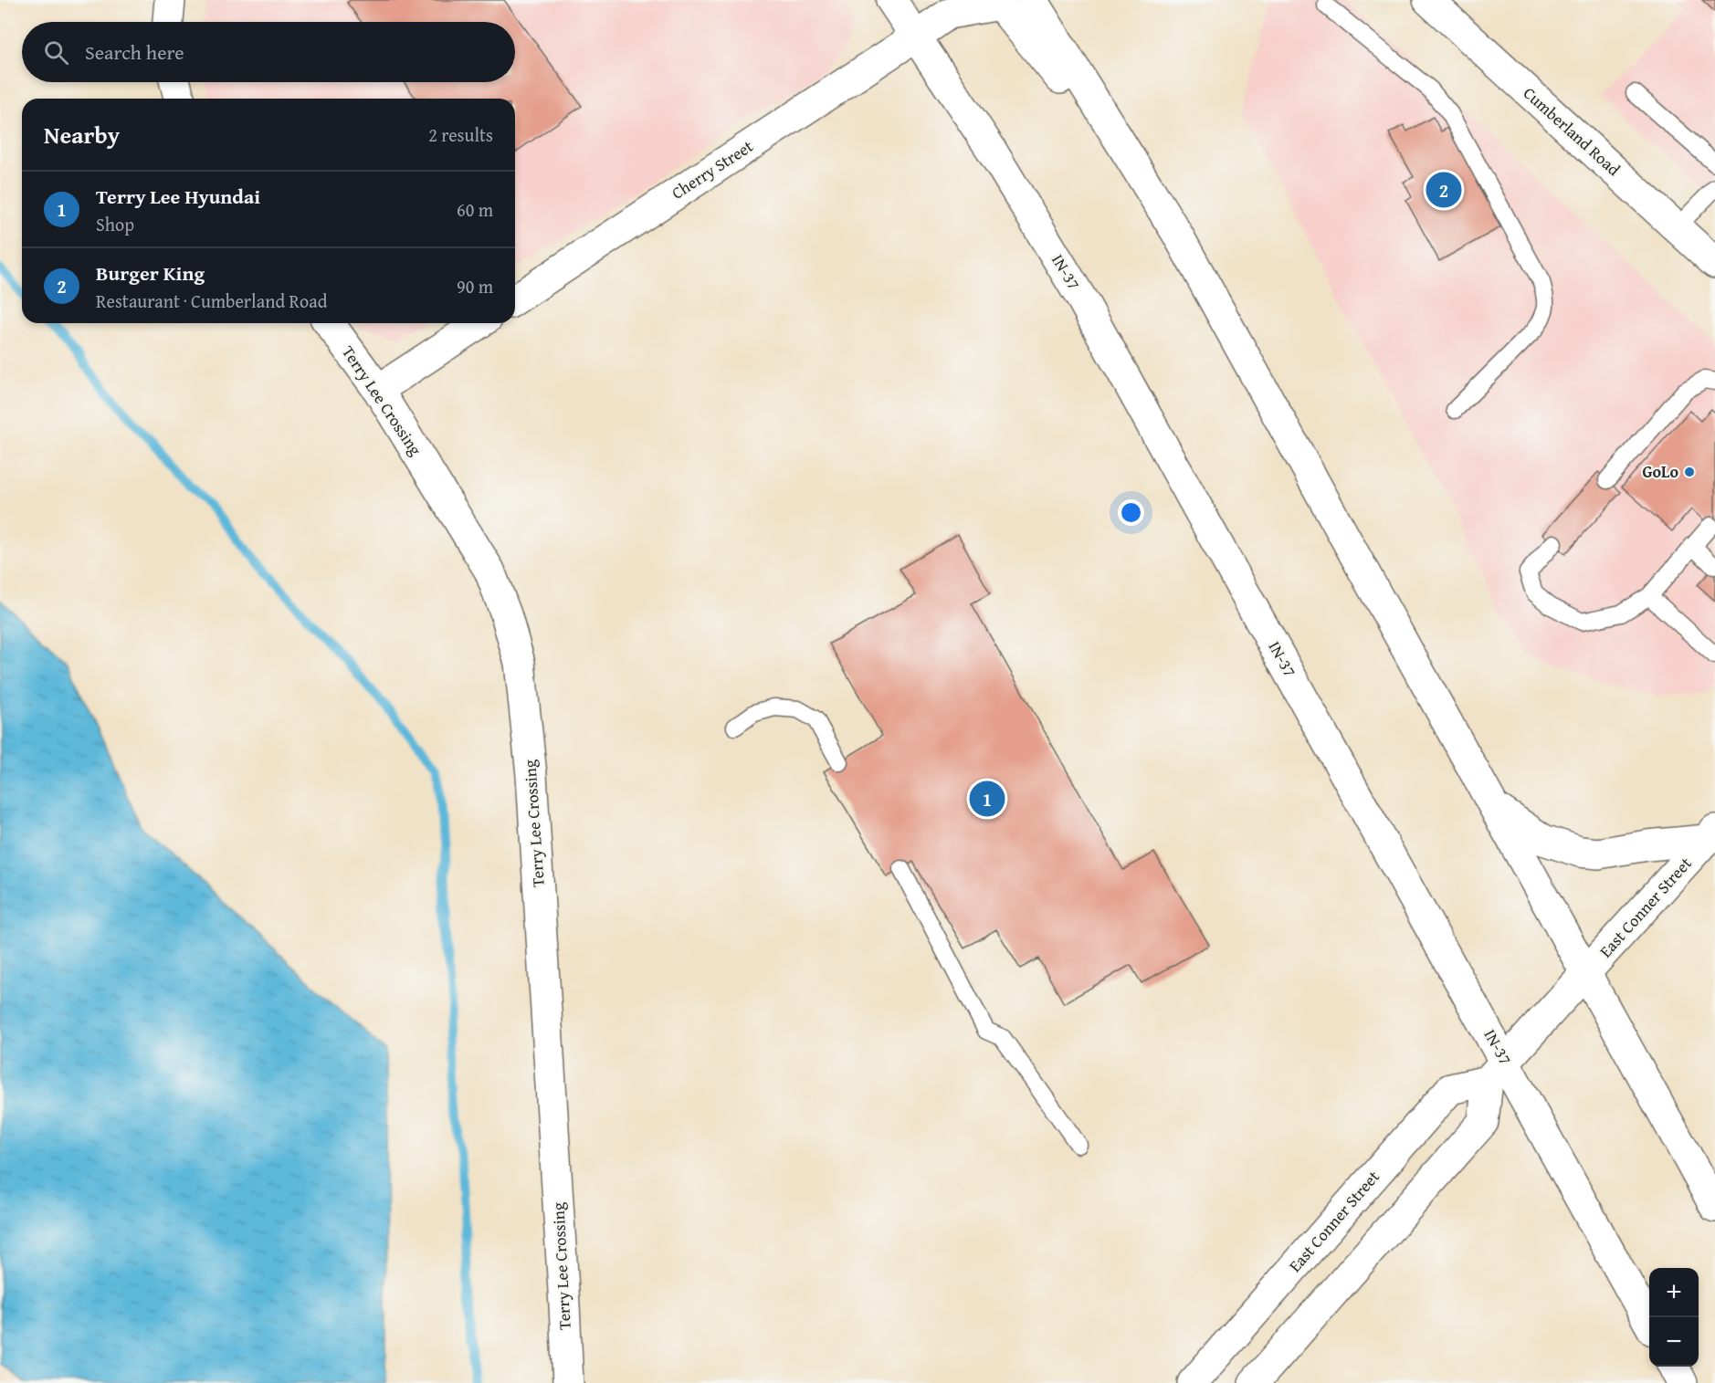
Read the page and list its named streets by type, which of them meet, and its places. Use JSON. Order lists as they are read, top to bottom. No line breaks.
{"streets":{"main road":["Cumberland Road","Cherry Street","IN-37","Terry Lee Crossing","East Conner Street"]},"crossings":[["Cherry Street","IN-37"],["IN-37","East Conner Street"]],"places":["GoLo"],"page":{"search":"Search here","heading":["Nearby","2 results"],"pins":["2","1"],"list":[{"mark":"1","name":"Terry Lee Hyundai","note":"Shop","value":"60 m"},{"mark":"2","name":"Burger King","note":"Restaurant · Cumberland Road","value":"90 m"}],"map_buttons":["+","−"]}}
